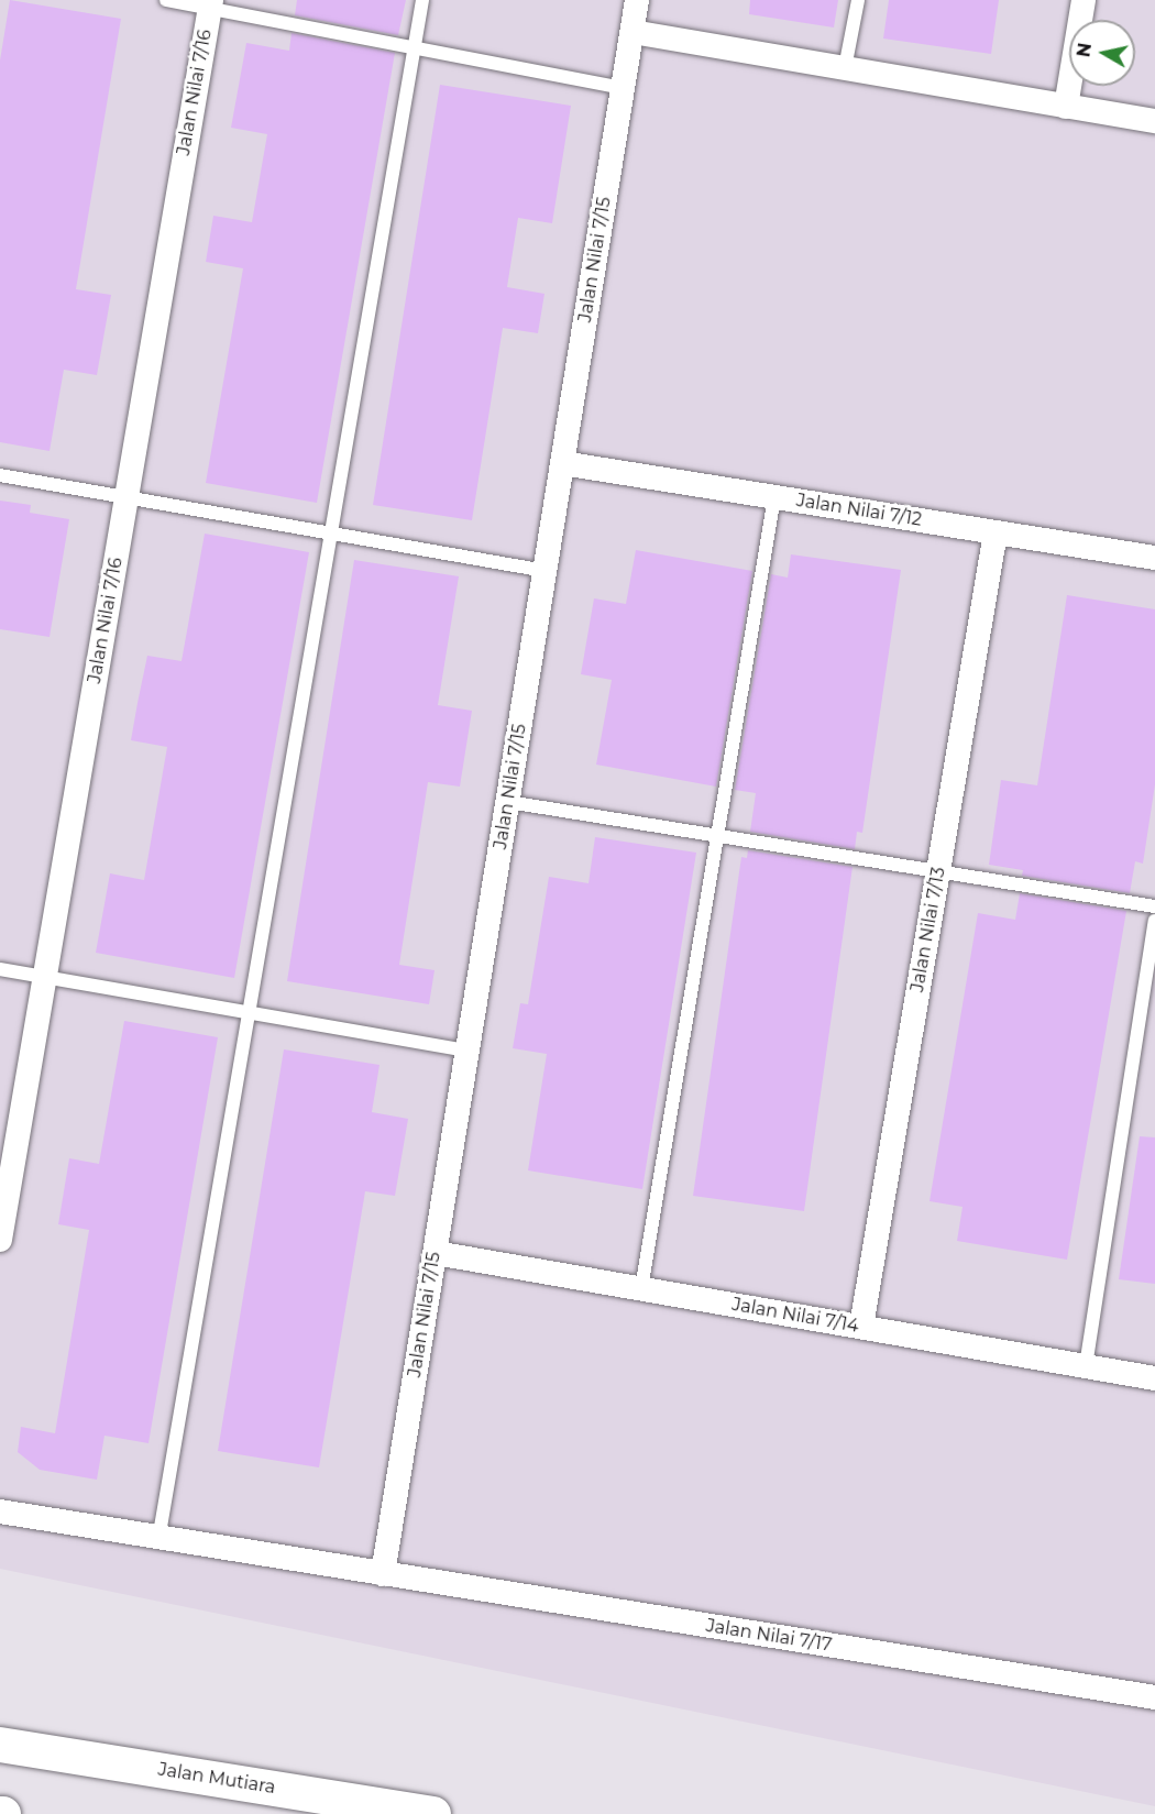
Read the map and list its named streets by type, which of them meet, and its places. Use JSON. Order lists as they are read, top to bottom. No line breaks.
{"streets":{"main road":["Jalan Mutiara"],"street":["Jalan Nilai 7/16","Jalan Nilai 7/15","Jalan Nilai 7/12","Jalan Nilai 7/13","Jalan Nilai 7/14","Jalan Nilai 7/17"]},"crossings":[["Jalan Nilai 7/15","Jalan Nilai 7/12"],["Jalan Nilai 7/15","Jalan Nilai 7/14"],["Jalan Nilai 7/15","Jalan Nilai 7/17"],["Jalan Nilai 7/12","Jalan Nilai 7/13"],["Jalan Nilai 7/13","Jalan Nilai 7/14"]],"north":"left"}
